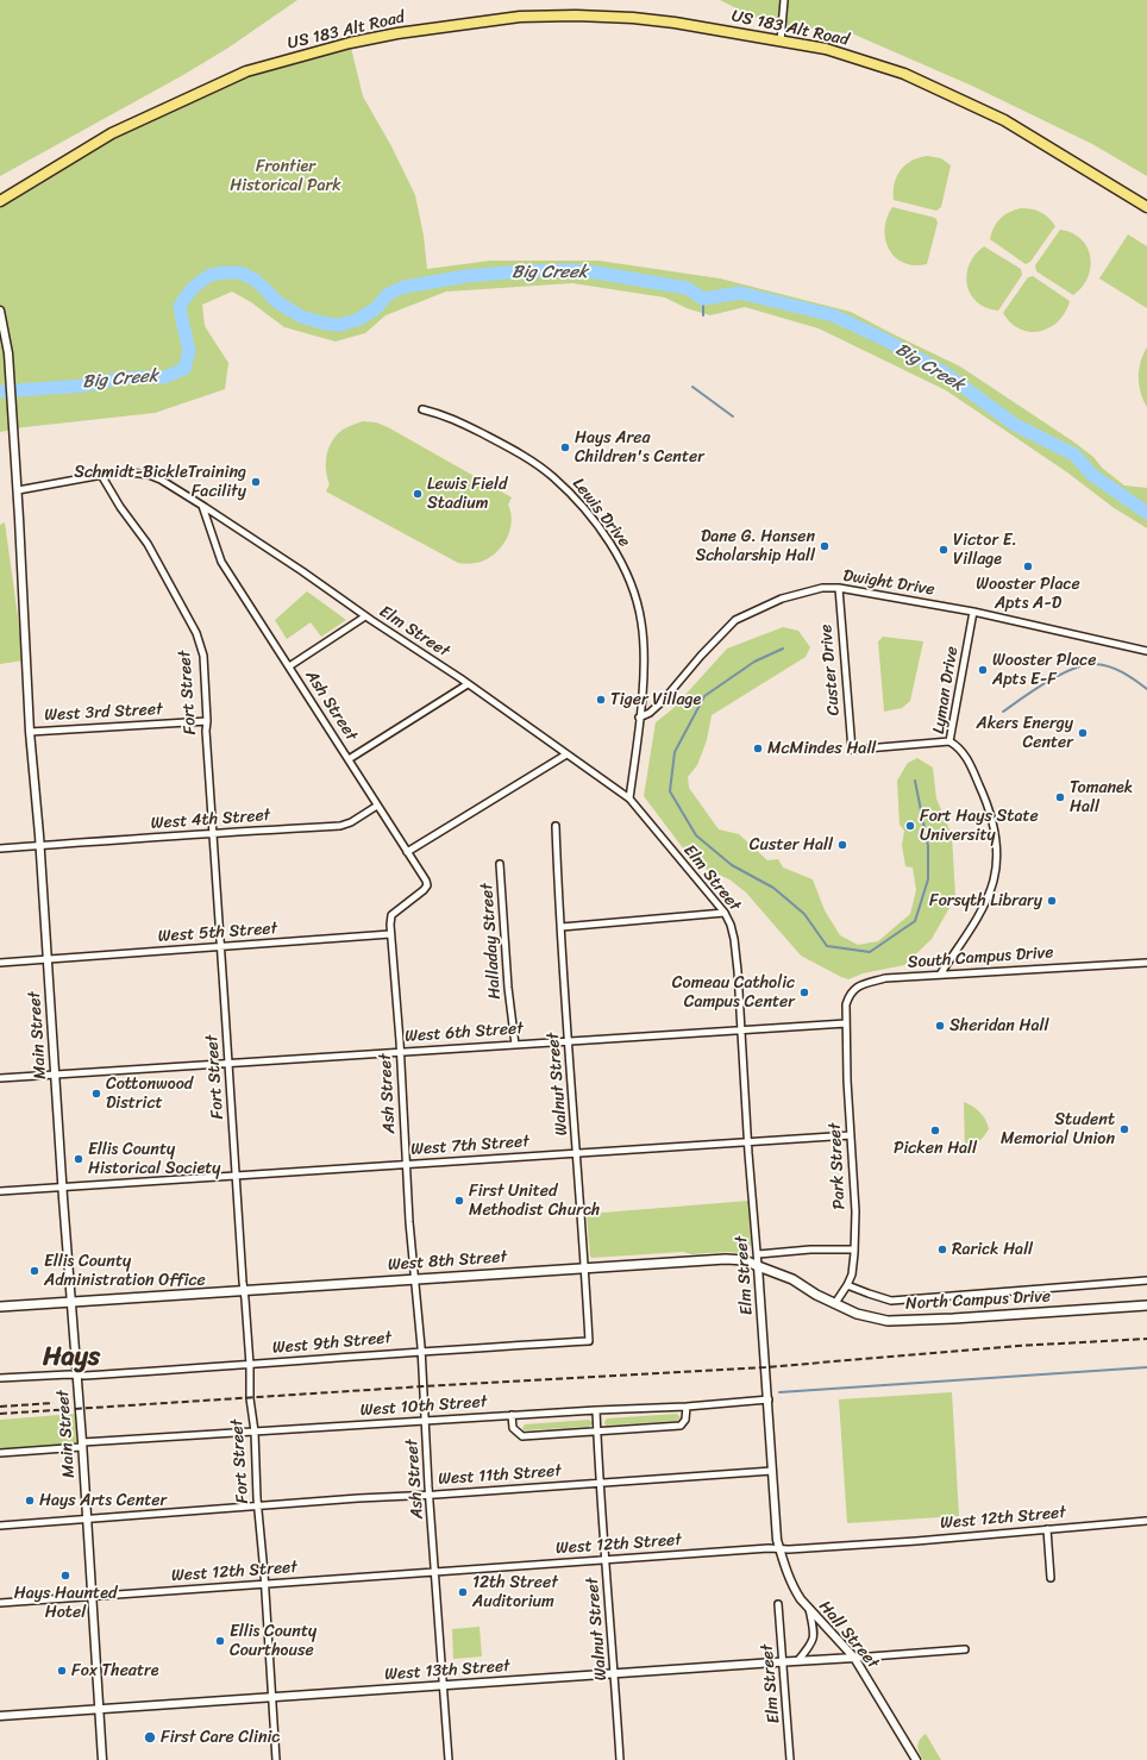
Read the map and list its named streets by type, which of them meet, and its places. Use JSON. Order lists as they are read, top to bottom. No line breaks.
{"streets":{"highway":["US 183 Alt Road"],"main road":["West 8th Street","North Campus Drive"],"street":["Lewis Drive","Dwight Drive","Elm Street","Custer Drive","Lyman Drive","Fort Street","Ash Street","West 3rd Street","West 4th Street","West 5th Street","Halladay Street","South Campus Drive","West 6th Street","Main Street","Walnut Street","West 7th Street","Park Street","West 9th Street","West 10th Street","West 11th Street","West 12th Street","Hall Street","West 13th Street"]},"crossings":[["Lewis Drive","Dwight Drive"],["Lewis Drive","Elm Street"],["Dwight Drive","Custer Drive"],["Dwight Drive","Lyman Drive"],["Elm Street","Fort Street"],["Elm Street","Ash Street"],["Elm Street","West 6th Street"],["Elm Street","Main Street"],["Elm Street","West 7th Street"],["Elm Street","West 8th Street"],["Elm Street","West 10th Street"],["Elm Street","West 11th Street"],["Elm Street","West 12th Street"],["Elm Street","Hall Street"],["Elm Street","West 13th Street"],["Custer Drive","Lyman Drive"],["Lyman Drive","South Campus Drive"],["Fort Street","West 3rd Street"],["Fort Street","West 4th Street"],["Fort Street","West 5th Street"],["Fort Street","West 6th Street"],["Fort Street","West 7th Street"],["Fort Street","West 8th Street"],["Fort Street","West 9th Street"],["Fort Street","West 10th Street"],["Fort Street","West 11th Street"],["Fort Street","West 12th Street"],["Fort Street","West 13th Street"],["Ash Street","West 4th Street"],["Ash Street","West 5th Street"],["Ash Street","West 6th Street"],["Ash Street","West 7th Street"],["Ash Street","West 8th Street"],["Ash Street","West 9th Street"],["Ash Street","West 10th Street"],["Ash Street","West 11th Street"],["Ash Street","West 12th Street"],["Ash Street","West 13th Street"],["West 3rd Street","Main Street"],["West 4th Street","Main Street"],["West 5th Street","Main Street"],["Halladay Street","West 6th Street"],["South Campus Drive","West 6th Street"],["South Campus Drive","Park Street"],["West 6th Street","Main Street"],["West 6th Street","Walnut Street"],["West 6th Street","Park Street"],["Main Street","West 7th Street"],["Main Street","West 8th Street"],["Main Street","West 9th Street"],["Main Street","West 10th Street"],["Main Street","West 11th Street"],["Main Street","West 12th Street"],["Main Street","West 13th Street"],["Walnut Street","West 7th Street"],["Walnut Street","West 8th Street"],["Walnut Street","West 9th Street"],["Walnut Street","West 10th Street"],["Walnut Street","West 11th Street"],["Walnut Street","West 12th Street"],["Walnut Street","West 13th Street"],["West 7th Street","Park Street"],["Park Street","North Campus Drive"],["West 8th Street","North Campus Drive"],["West 12th Street","Hall Street"],["Hall Street","West 13th Street"]],"districts":["Hays"],"water":["Big Creek"],"parks":["Frontier Historical Park"],"places":["Hays Area Children's Center","Schmidt-BickleTraining Facility","Lewis Field Stadium","Dane G. Hansen Scholarship Hall","Victor E. Village","Wooster Place Apts A-D","Wooster Place Apts E-F","Tiger Village","Akers Energy Center","McMindes Hall","Tomanek Hall","Fort Hays State University","Custer Hall","Forsyth Library","Comeau Catholic Campus Center","Sheridan Hall","Cottonwood District","Student Memorial Union","Picken Hall","Ellis County Historical Society","First United Methodist Church","Rarick Hall","Ellis County Administration Office","Hays Arts Center","Hays Haunted Hotel","12th Street Auditorium","Ellis County Courthouse","Fox Theatre","First Care Clinic"]}
